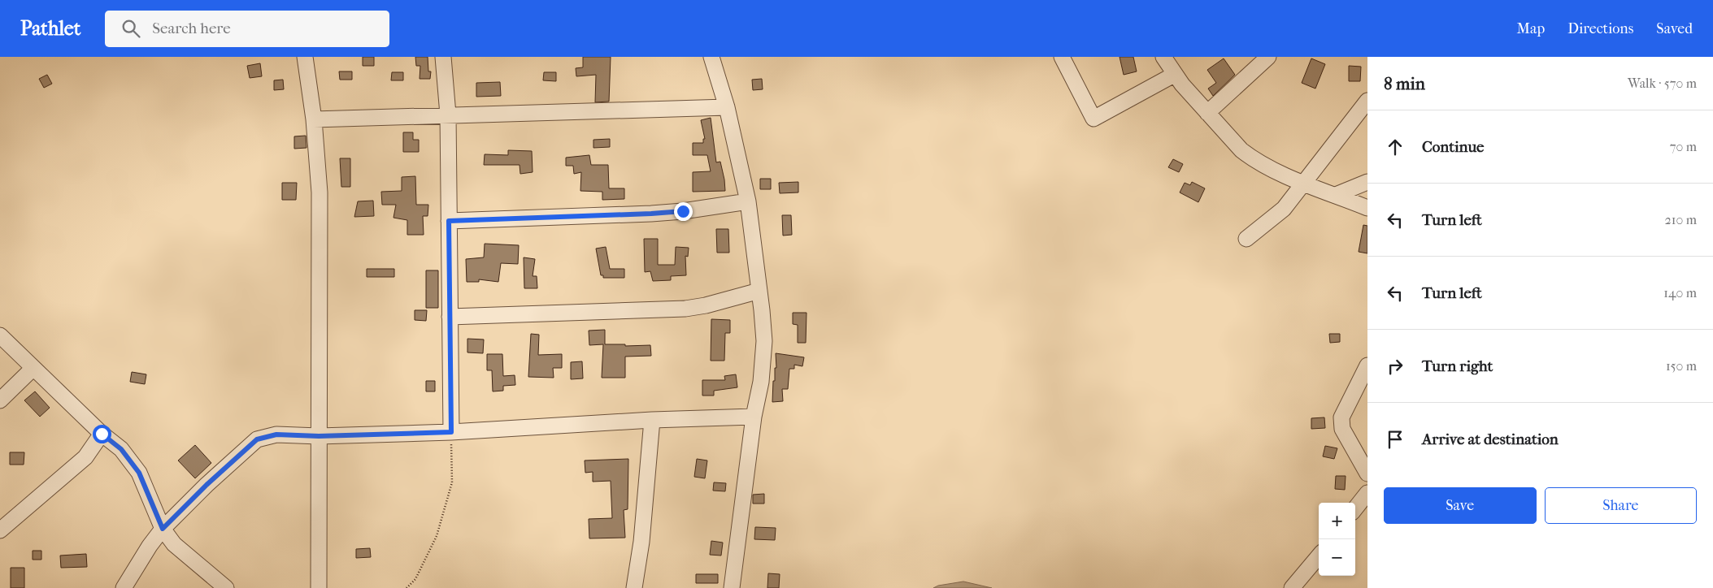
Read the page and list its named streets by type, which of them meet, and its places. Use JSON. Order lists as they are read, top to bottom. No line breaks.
{"page":{"header":"Pathlet","search":"Search here","nav":["Map","Directions","Saved"],"heading":["8 min","Walk · 570 m"],"list":[["Continue","70 m"],["Turn left","210 m"],["Turn left","140 m"],["Turn right","150 m"],"Arrive at destination"],"buttons":["Save","Share"],"map_buttons":["+","−"]}}
